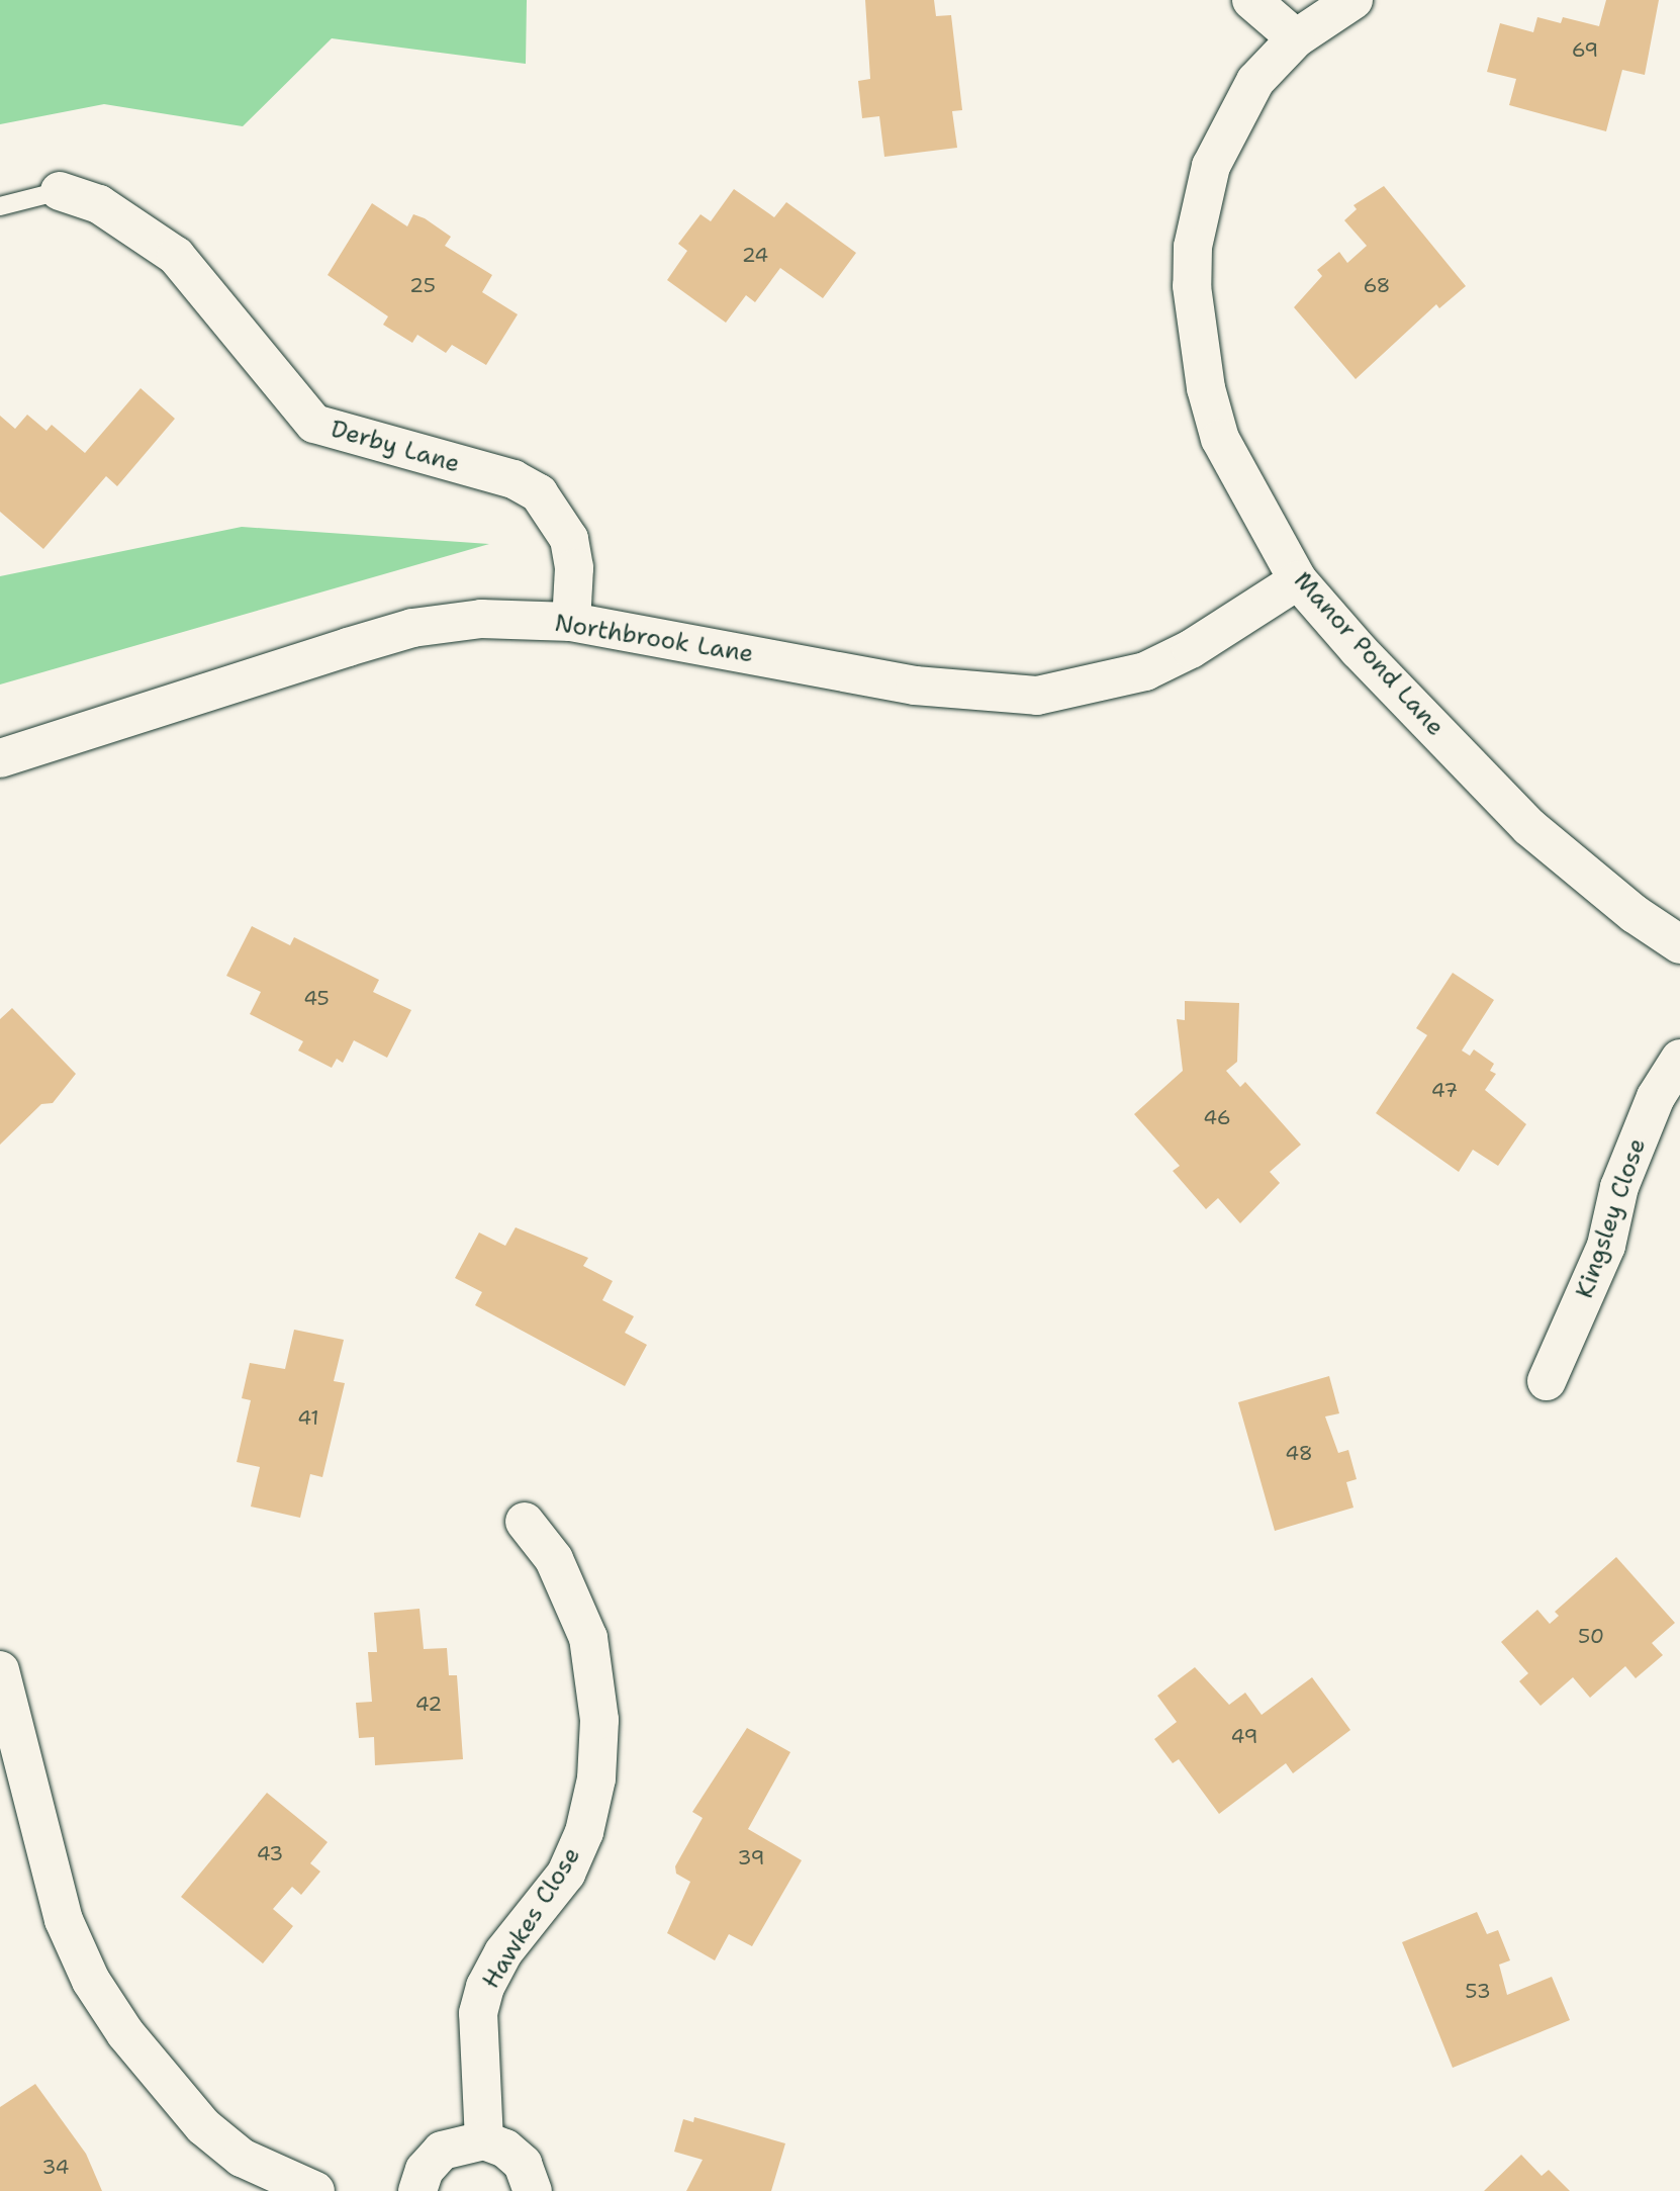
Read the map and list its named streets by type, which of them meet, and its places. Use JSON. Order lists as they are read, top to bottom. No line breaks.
{"streets":{"street":["Derby Lane","Northbrook Lane","Manor Pond Lane","Kingsley Close","Hawkes Close"]},"crossings":[["Derby Lane","Northbrook Lane"],["Northbrook Lane","Manor Pond Lane"]],"house_numbers":["69","24","25","68","45","47","46","41","48","50","42","49","43","39","53","34"]}
